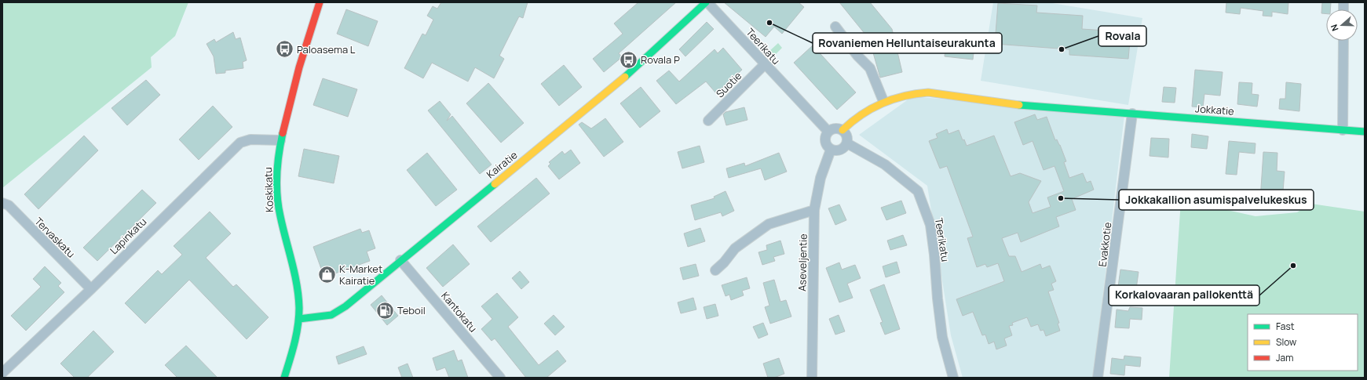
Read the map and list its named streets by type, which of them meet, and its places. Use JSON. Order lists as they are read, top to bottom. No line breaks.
{"streets":{"main road":["Jokkatie","Kairatie","Koskikatu"],"street":["Teerikatu","Suotie","Lapinkatu","Tervaskatu","Evakkotie","Aseveljentie","Kantokatu"]},"crossings":[["Teerikatu","Suotie"],["Teerikatu","Jokkatie"],["Teerikatu","Kairatie"],["Teerikatu","Aseveljentie"],["Jokkatie","Evakkotie"],["Jokkatie","Aseveljentie"],["Kairatie","Koskikatu"],["Kairatie","Kantokatu"],["Koskikatu","Lapinkatu"],["Lapinkatu","Tervaskatu"]],"places":{"other":["Rovaniemen Helluntaiseurakunta","Rovala","Jokkakallion asumispalvelukeskus","Korkalovaaran pallokenttä"],"bus stop":["Paloasema L","Rovala P"],"shop":["K-Market Kairatie"],"fuel station":["Teboil"]},"legend":["Fast","Slow","Jam"],"north":"left"}
